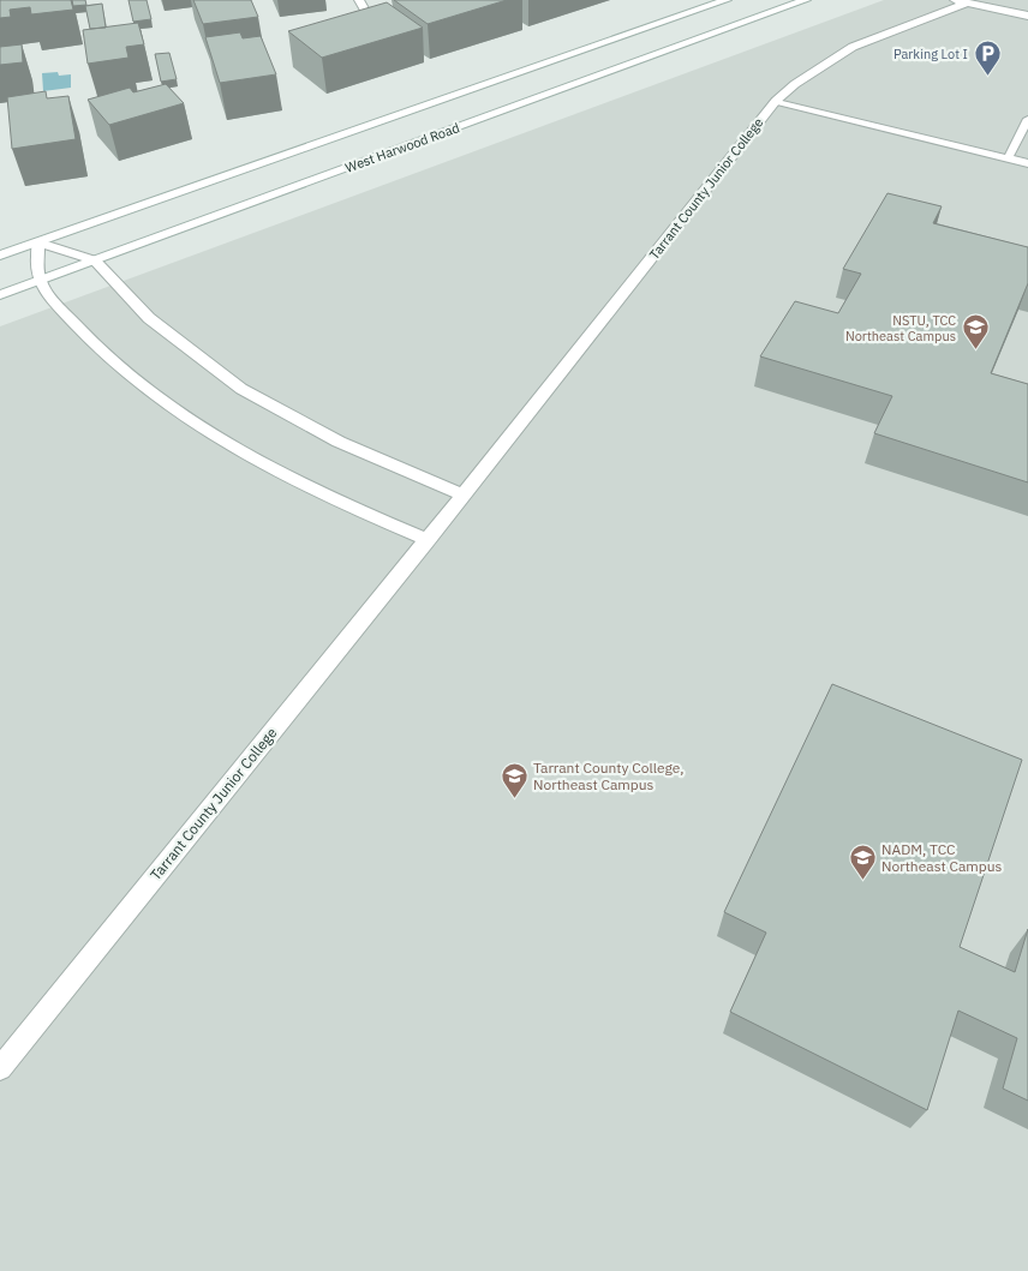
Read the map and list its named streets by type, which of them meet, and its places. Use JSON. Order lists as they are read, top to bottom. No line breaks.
{"streets":{"street":["West Harwood Road","Tarrant County Junior College"]},"places":{"parking":["Parking Lot I"],"school or university":["NSTU, TCC Northeast Campus","Tarrant County College, Northeast Campus","NADM, TCC Northeast Campus"]}}
